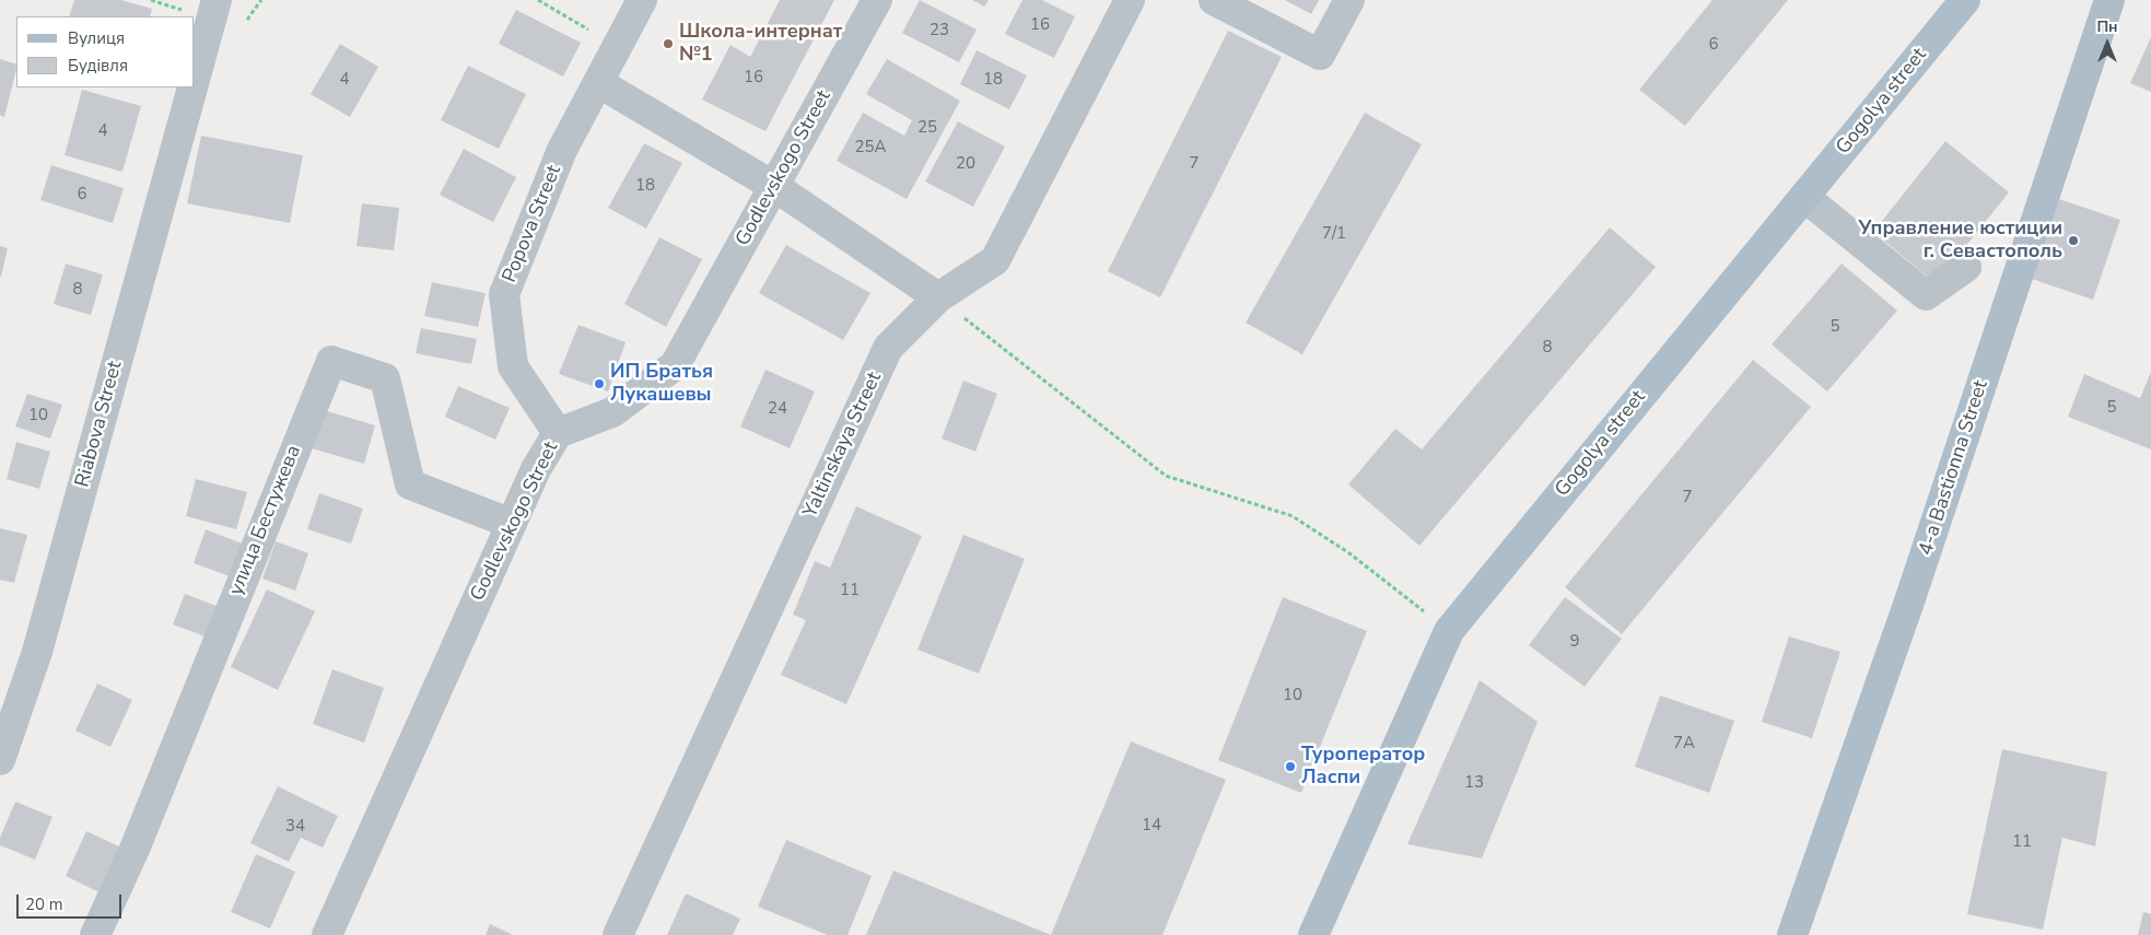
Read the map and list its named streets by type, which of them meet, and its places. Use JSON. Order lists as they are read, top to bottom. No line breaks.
{"streets":{"main road":["Gogolya street","4-a Bastionna Street"],"street":["Godlevskogo Street","Popova Street","Riabova Street","Yaltinskaya Street","улица Бестужева"]},"crossings":[["Godlevskogo Street","Popova Street"],["Godlevskogo Street","улица Бестужева"]],"places":["Школа-интернат №1","Управление юстиции г. Севастополь","ИП Братья Лукашевы","Туроператор Ласпи"],"house_numbers":["16","23","6","16","4","18","25","4","25А","20","7","18","6","7/1","8","5","8","5","24","10","7","11","9","10","7А","13","14","34","11"],"legend":["Вулиця","Будівля"],"scale_bar":"20 m","north":"top"}
